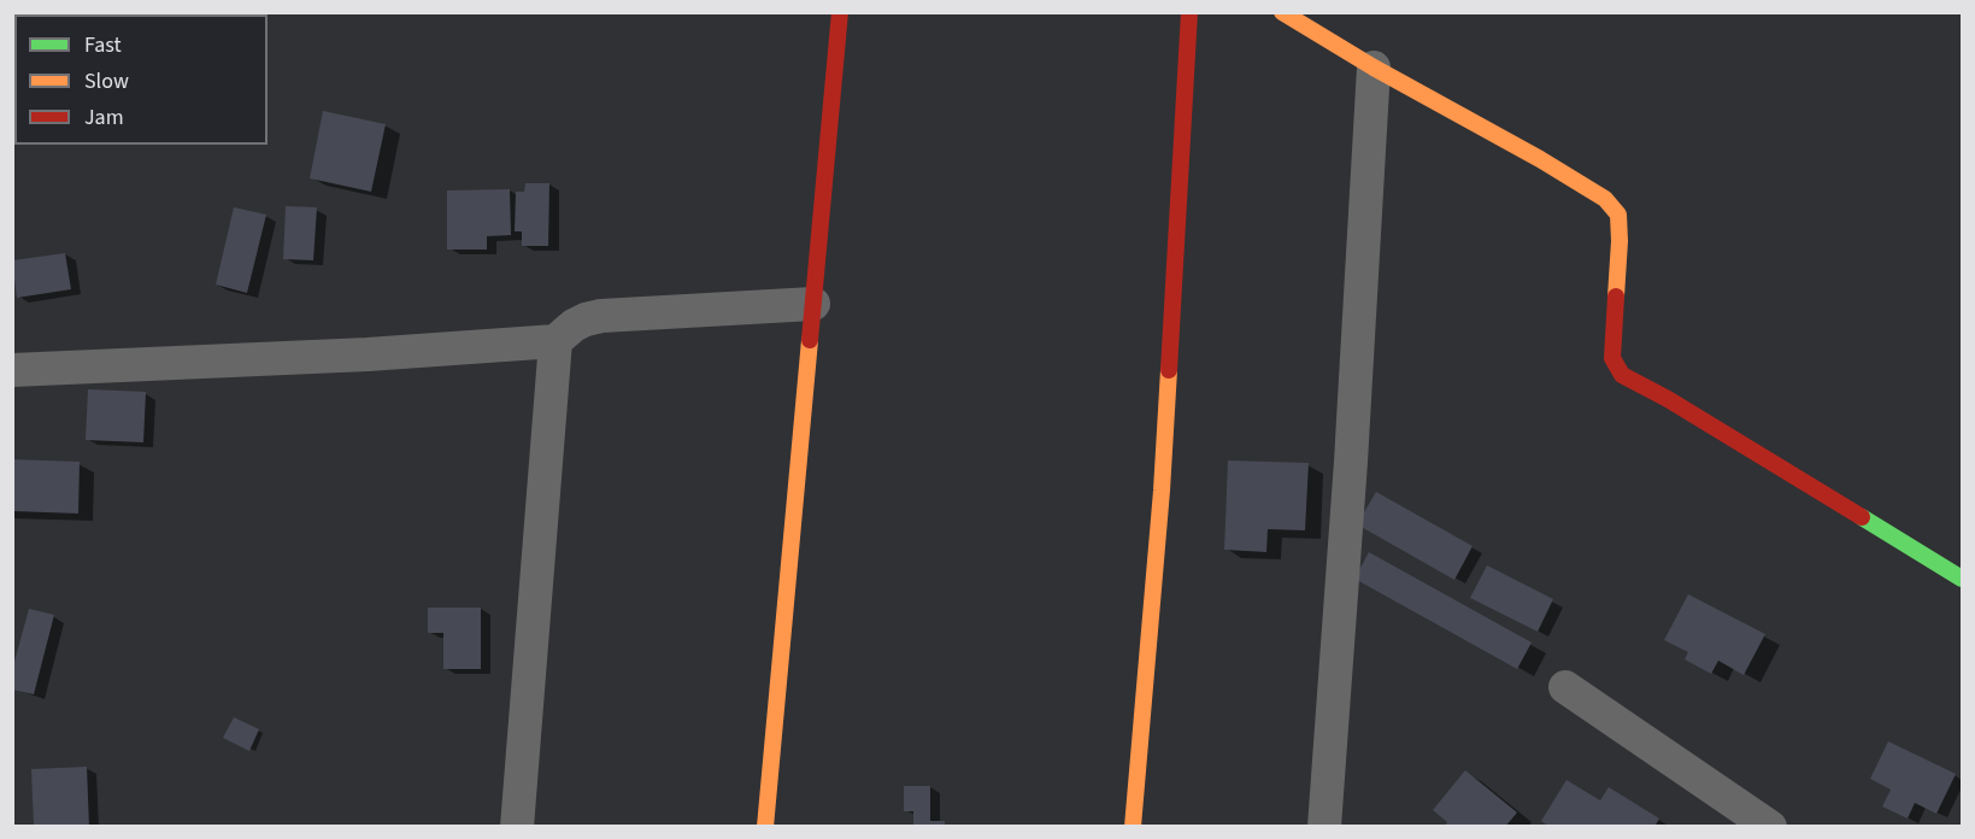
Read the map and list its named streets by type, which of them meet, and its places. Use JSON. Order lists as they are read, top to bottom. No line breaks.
{"legend":["Fast","Slow","Jam"]}
